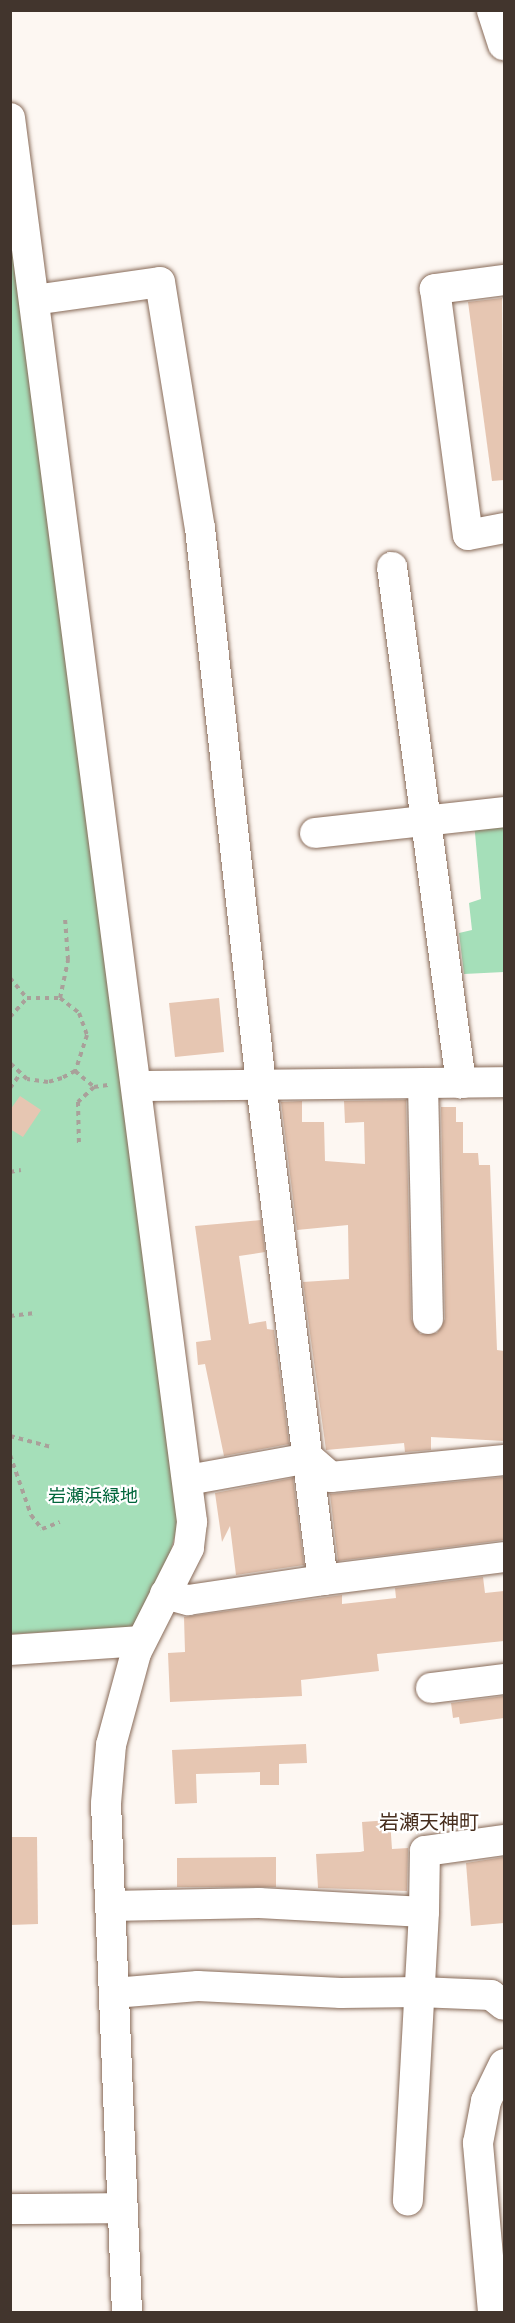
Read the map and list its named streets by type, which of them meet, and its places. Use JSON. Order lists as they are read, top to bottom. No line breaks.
{"districts":["岩瀬天神町"],"parks":["岩瀬浜緑地"]}
